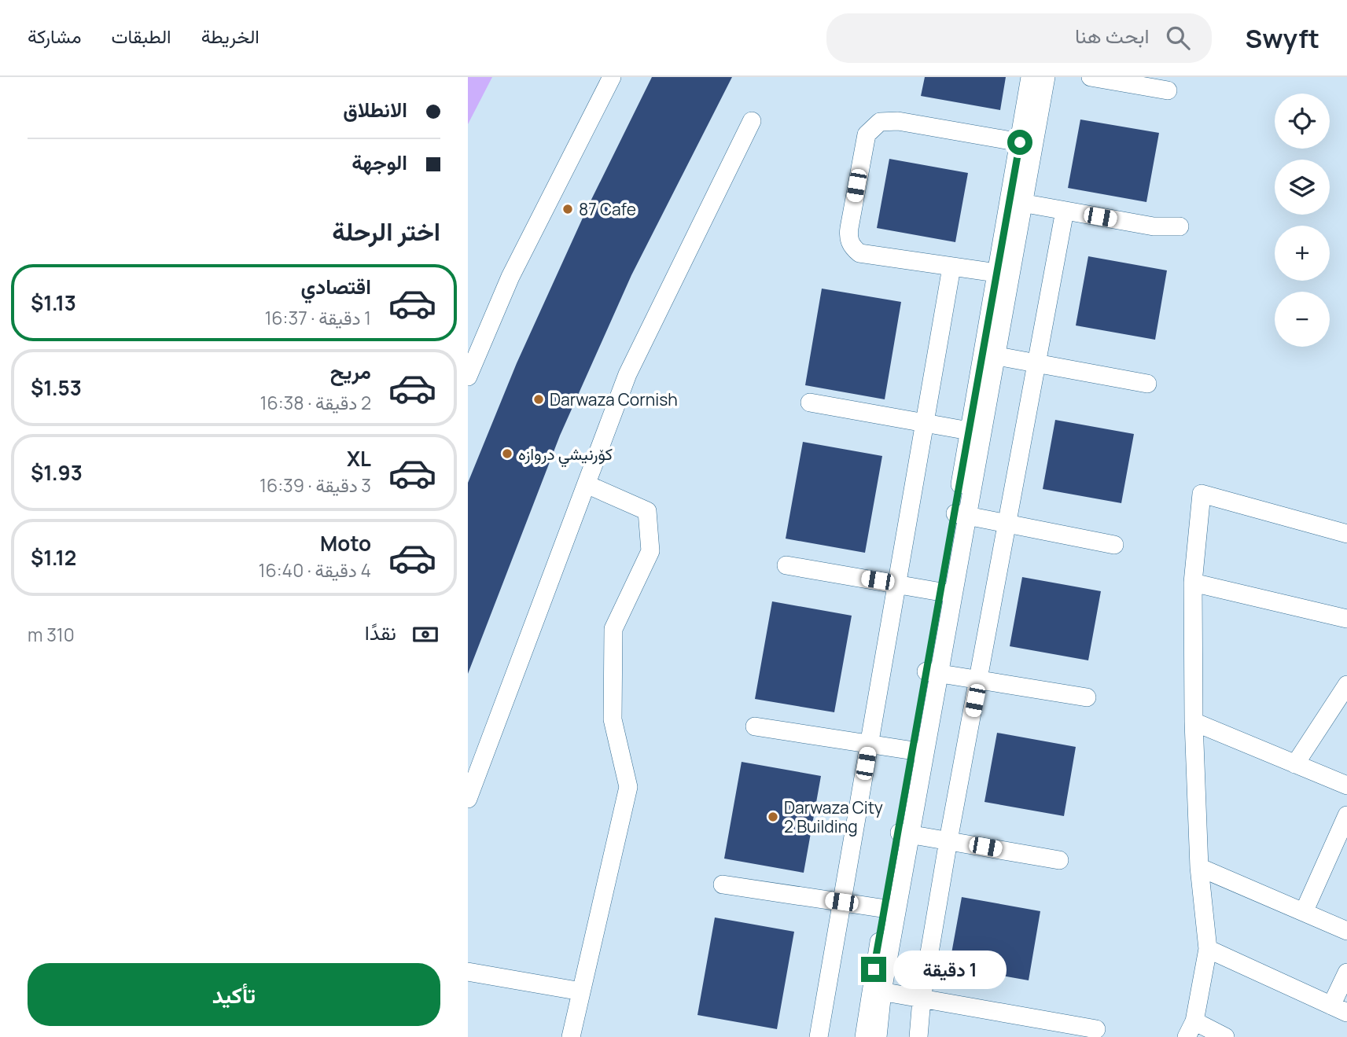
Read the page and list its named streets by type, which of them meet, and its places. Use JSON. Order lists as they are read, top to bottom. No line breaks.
{"places":["87 Cafe","Darwaza Cornish","کۆرنيشي دروازە","Darwaza City 2 Building"],"page":{"header":"Swyft","search":"ابحث هنا","nav":["الخريطة","الطبقات","مشاركة"],"banner":["الانطلاق","الوجهة"],"map_buttons":["+","−"],"heading":"اختر الرحلة","list":[{"name":"اقتصادي","note":"1 دقيقة · 16:37","value":"$1.13"},{"name":"مريح","note":"2 دقيقة · 16:38","value":"$1.53"},{"name":"XL","note":"3 دقيقة · 16:39","value":"$1.93"},{"name":"Moto","note":"4 دقيقة · 16:40","value":"$1.12"}],"pay":["نقدًا","310 m"],"bubble":"1 دقيقة","buttons":"تأكيد"}}
